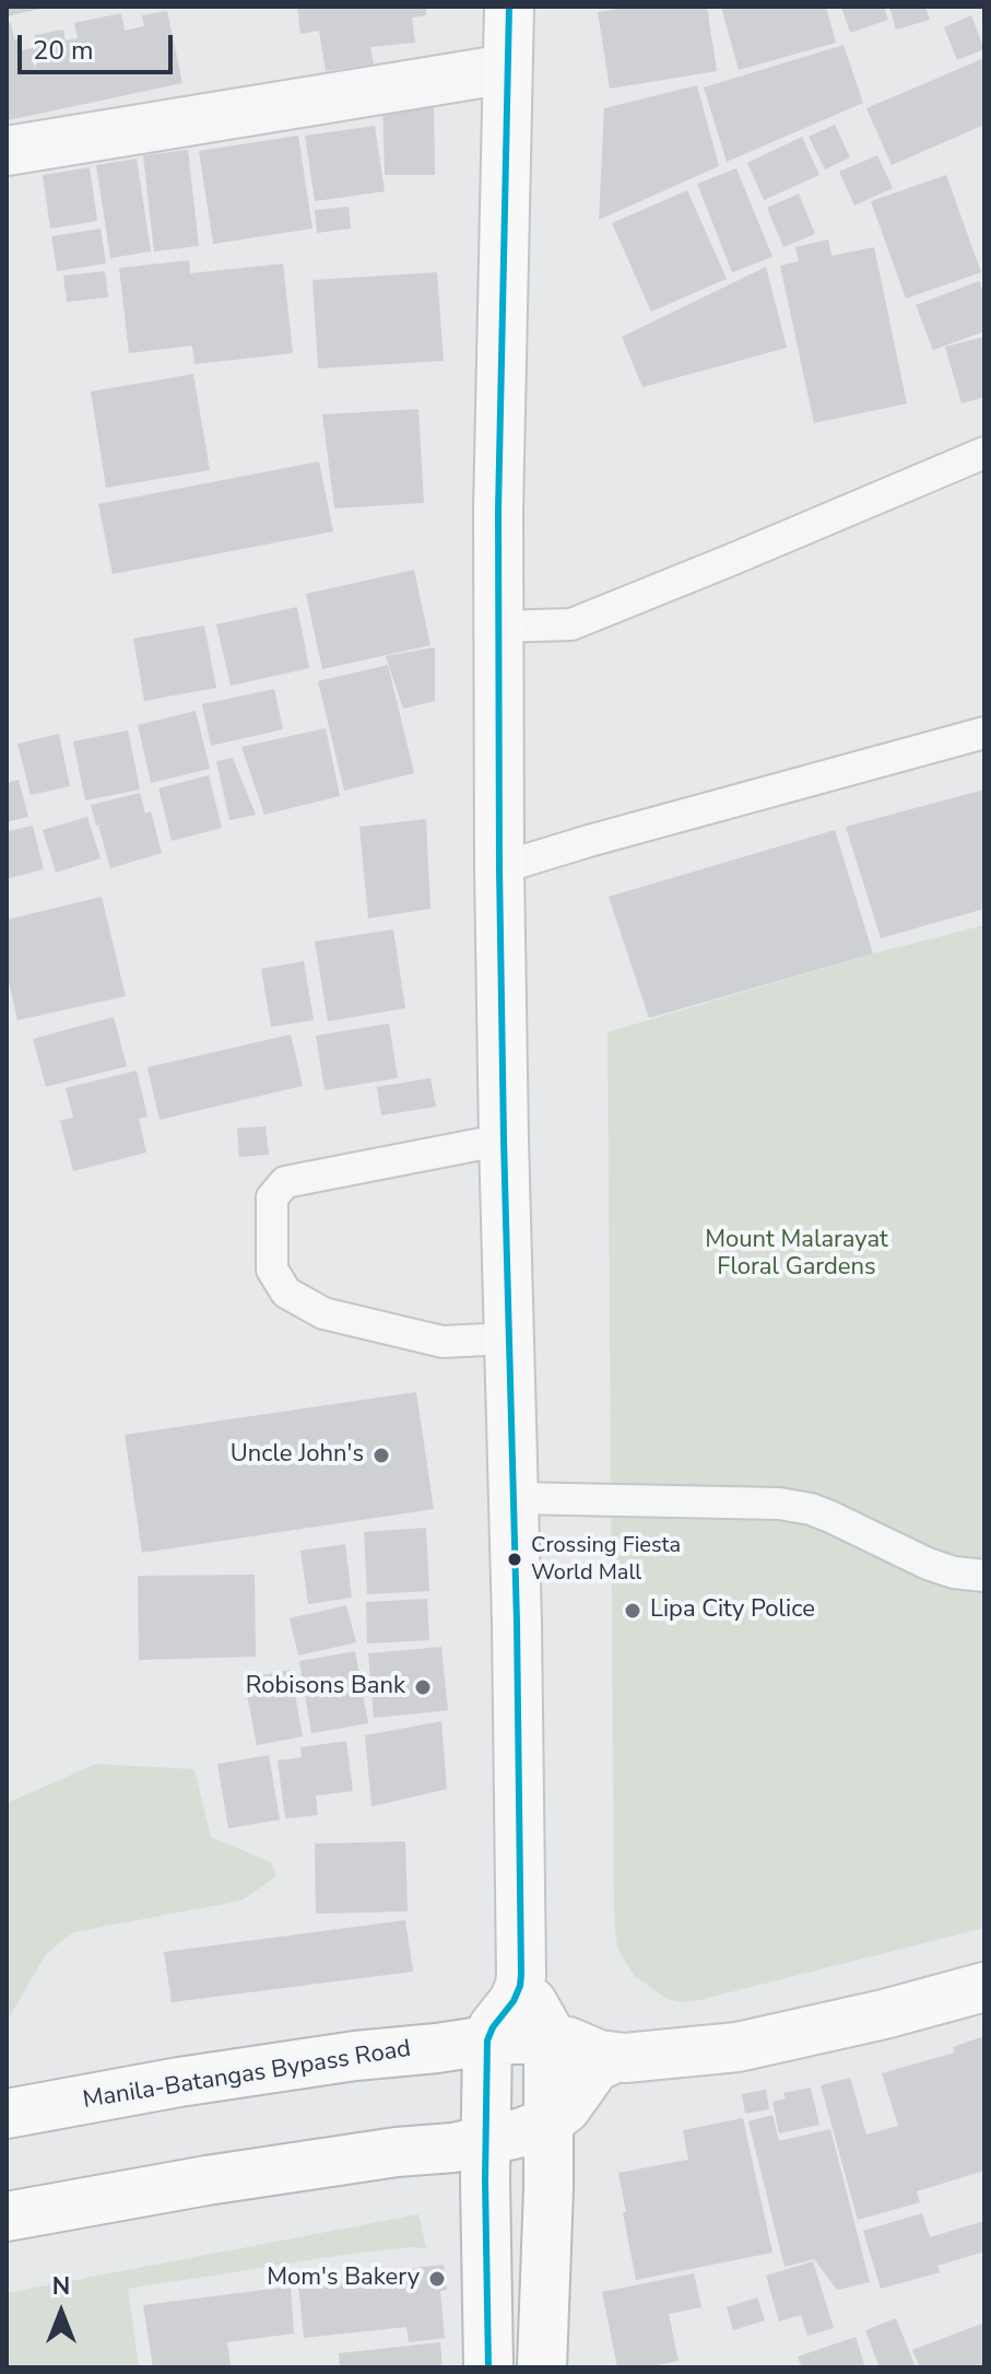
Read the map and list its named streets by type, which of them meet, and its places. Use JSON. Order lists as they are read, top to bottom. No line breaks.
{"streets":{"main road":["Manila-Batangas Bypass Road"]},"parks":["Mount Malarayat Floral Gardens"],"places":["Uncle John's","Crossing Fiesta World Mall","Lipa City Police","Robisons Bank","Mom's Bakery"],"scale_bar":"20 m","north":"top"}
